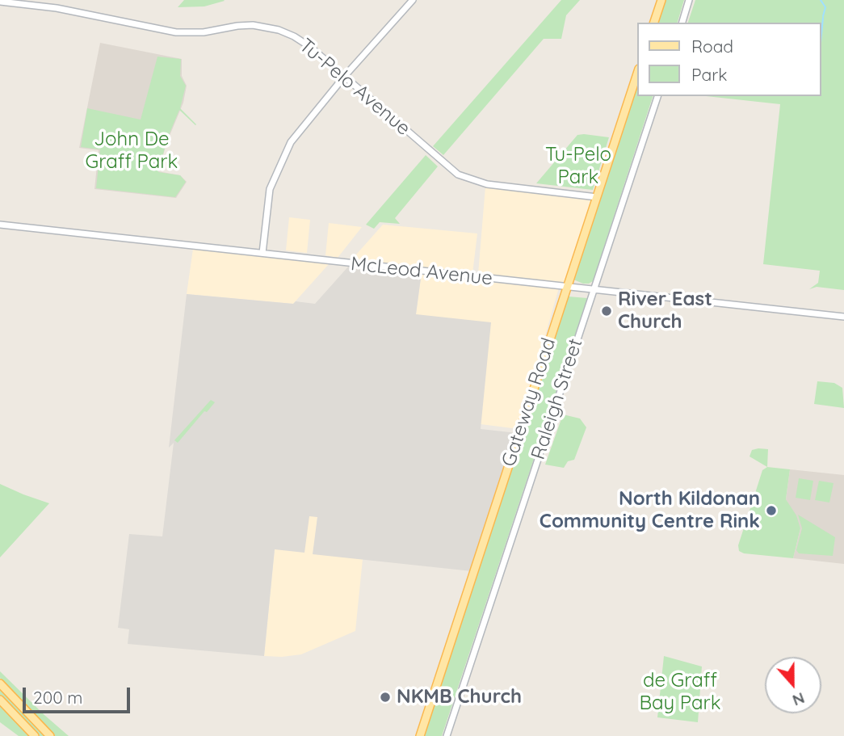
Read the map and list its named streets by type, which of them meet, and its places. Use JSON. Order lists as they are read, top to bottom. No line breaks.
{"streets":{"main road":["Gateway Road"],"street":["Tu-Pelo Avenue","McLeod Avenue","Raleigh Street"]},"crossings":[["Tu-Pelo Avenue","Gateway Road"],["McLeod Avenue","Raleigh Street"],["McLeod Avenue","Gateway Road"]],"parks":["John De Graff Park","Tu-Pelo Park","de Graff Bay Park"],"places":["River East Church","North Kildonan Community Centre Rink","NKMB Church"],"legend":["Road","Park"],"scale_bar":"200 m","north":"bottom"}
